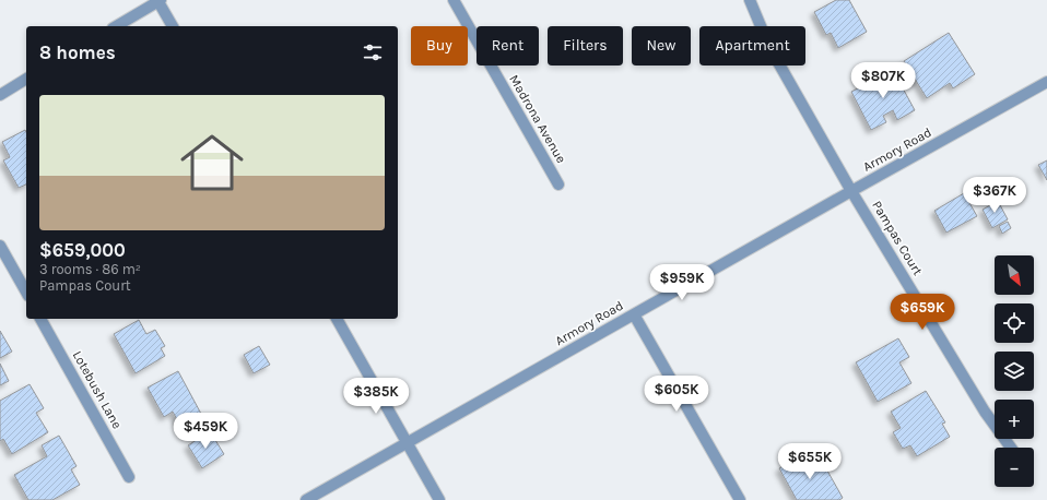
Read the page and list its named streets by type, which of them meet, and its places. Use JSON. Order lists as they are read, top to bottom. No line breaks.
{"streets":{"street":["Madrona Avenue","Armory Road","Pampas Court","Lotebush Lane"]},"crossings":[["Armory Road","Pampas Court"]],"north":"bottom right","page":{"chip":["Buy","Rent","Filters","New","Apartment"],"heading":"8 homes","price":["$807K","$367K","$959K","$659K","$605K","$385K","$459K","$655K"],"list":[{"name":"$659,000","note":"3 rooms · 86 m² · Pampas Court"}],"map_buttons":["+","−"]}}
